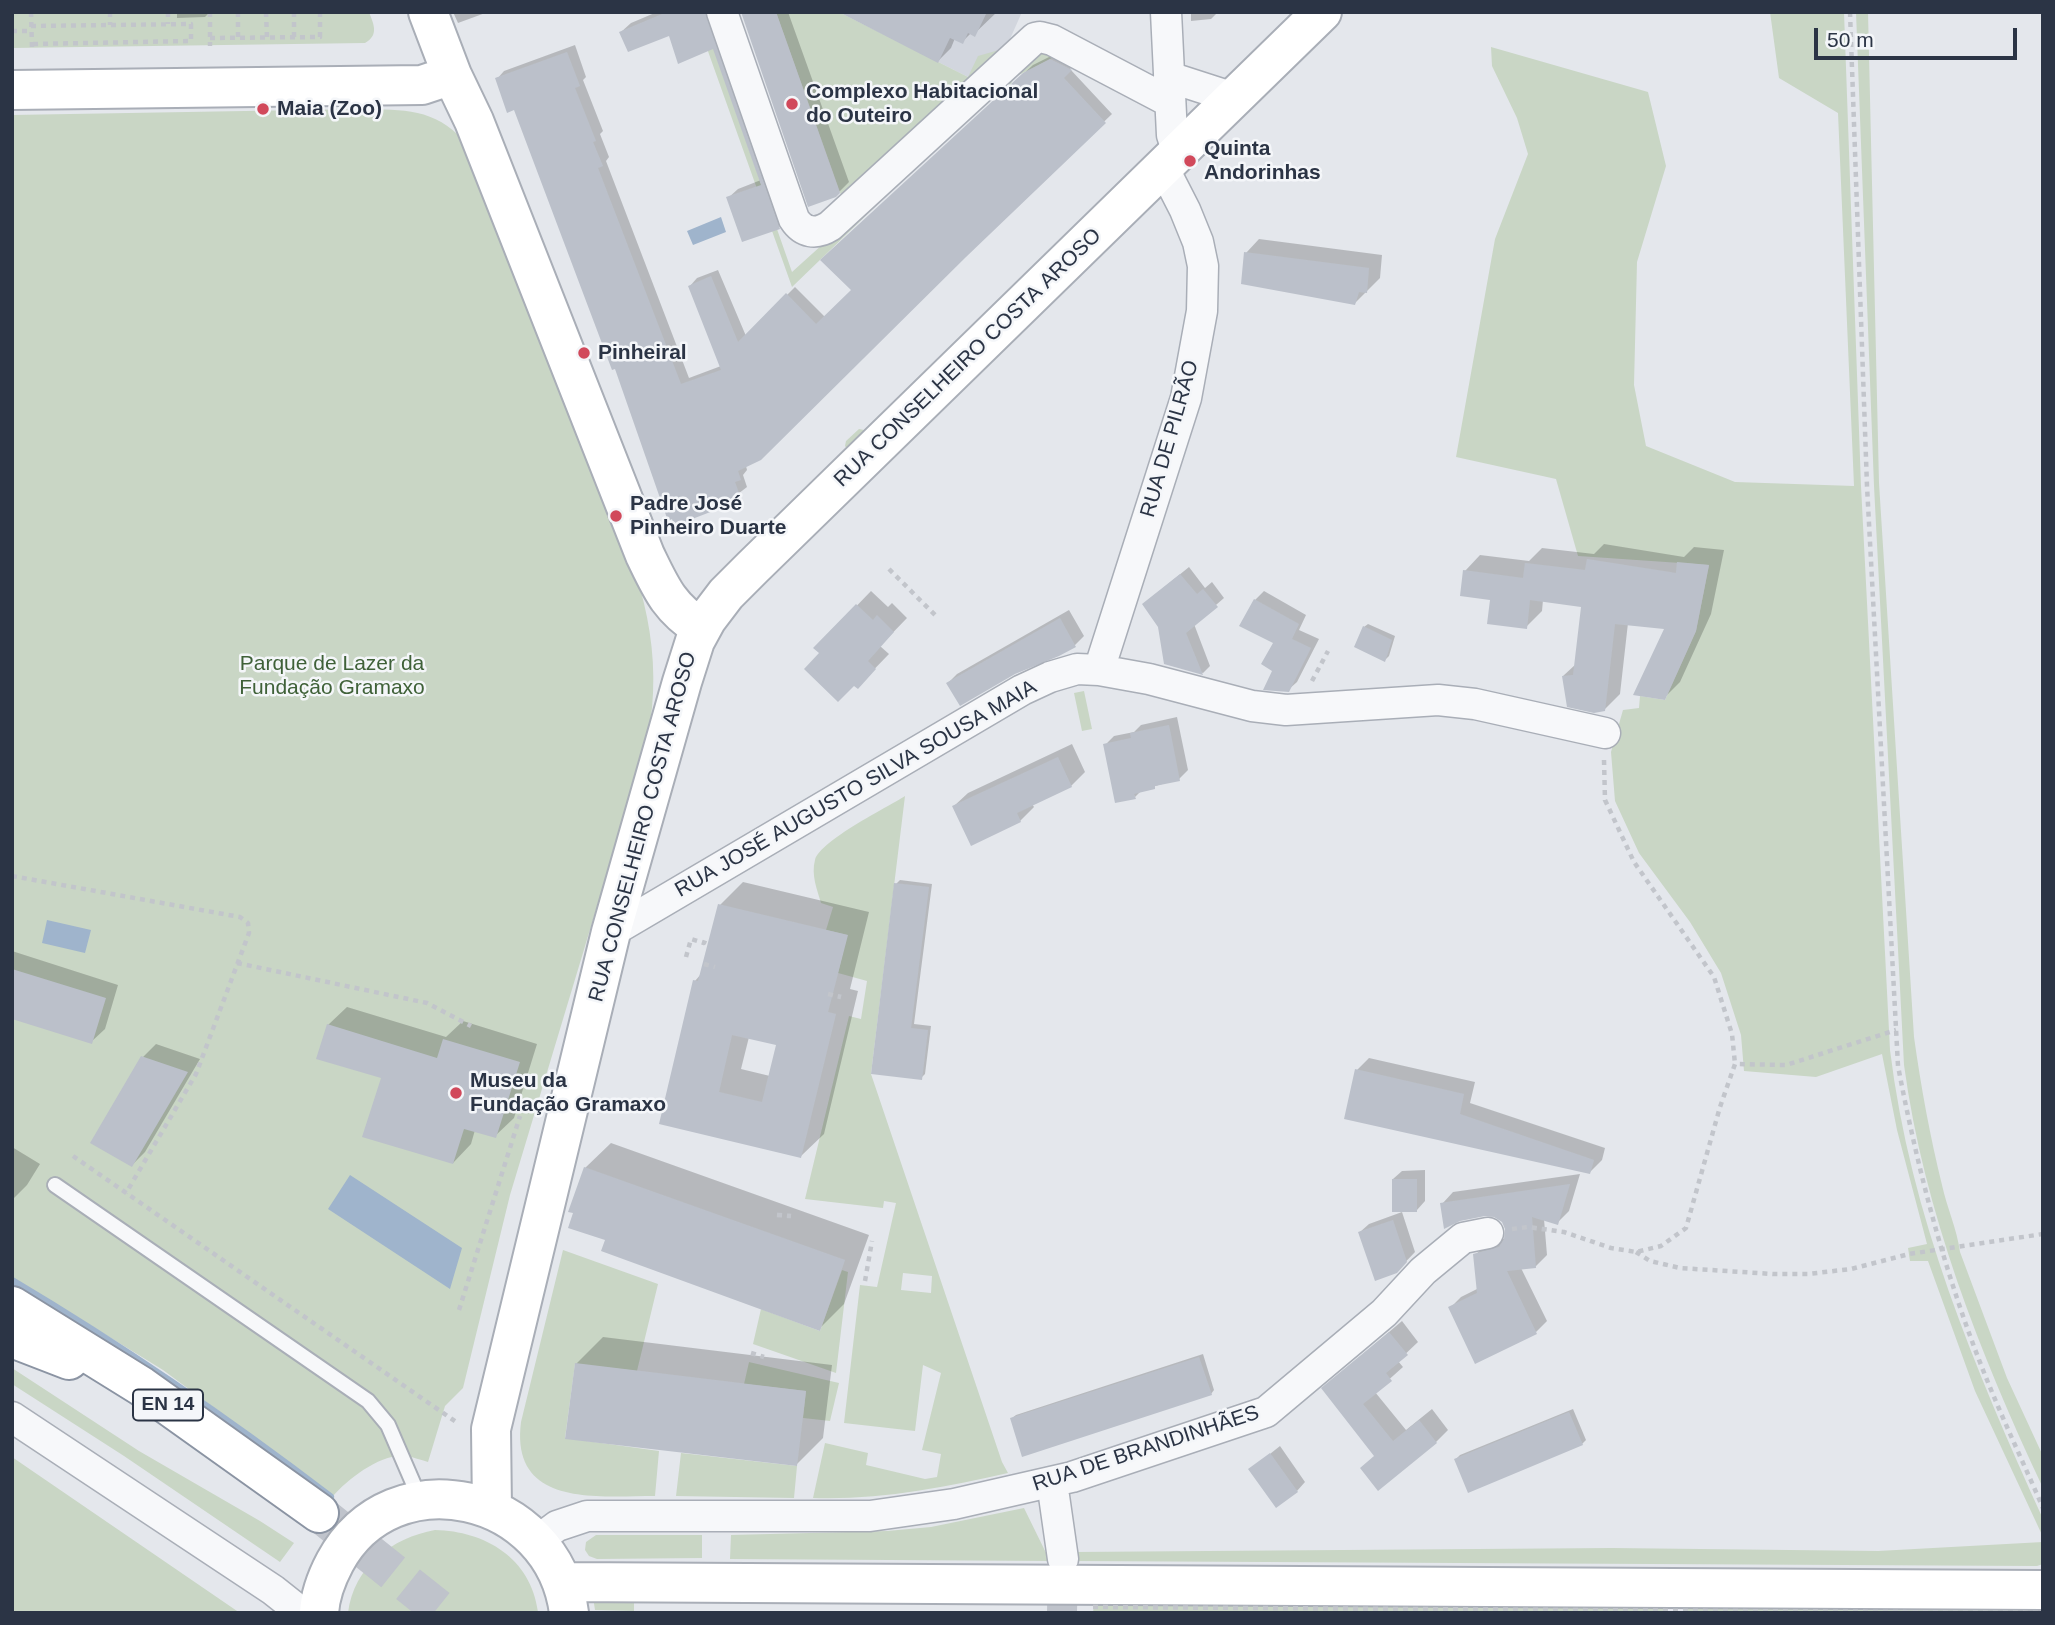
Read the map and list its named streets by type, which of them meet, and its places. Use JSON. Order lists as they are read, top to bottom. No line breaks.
{"streets":{"main road":["RUA CONSELHEIRO COSTA AROSO","EN 14"],"street":["RUA DE PILRÃO","RUA JOSÉ AUGUSTO SILVA SOUSA MAIA","RUA DE BRANDINHÃES"]},"crossings":[["RUA CONSELHEIRO COSTA AROSO","RUA DE PILRÃO"],["RUA CONSELHEIRO COSTA AROSO","RUA JOSÉ AUGUSTO SILVA SOUSA MAIA"],["RUA DE PILRÃO","RUA JOSÉ AUGUSTO SILVA SOUSA MAIA"]],"parks":["Parque de Lazer da Fundação Gramaxo"],"places":["Complexo Habitacional do Outeiro","Maia (Zoo)","Quinta Andorinhas","Pinheiral","Padre José Pinheiro Duarte","Museu da Fundação Gramaxo"],"scale_bar":"50 m"}
